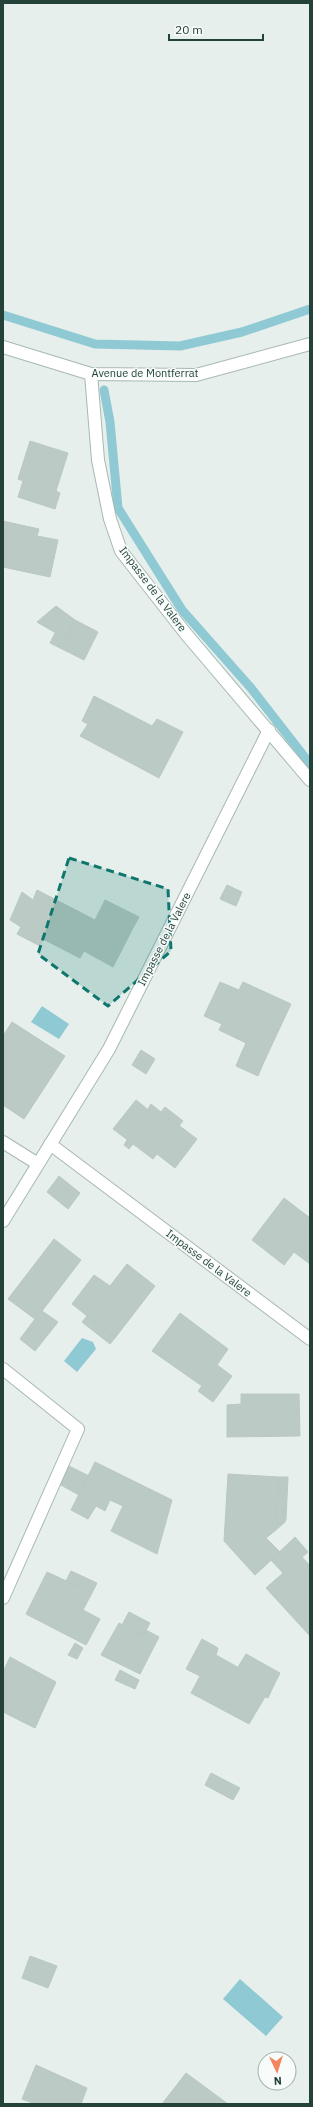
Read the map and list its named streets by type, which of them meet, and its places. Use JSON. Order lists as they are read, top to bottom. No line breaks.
{"streets":{"street":["Avenue de Montferrat","Impasse de la Valere"]},"crossings":[["Avenue de Montferrat","Impasse de la Valere"]],"scale_bar":"20 m","north":"bottom"}
